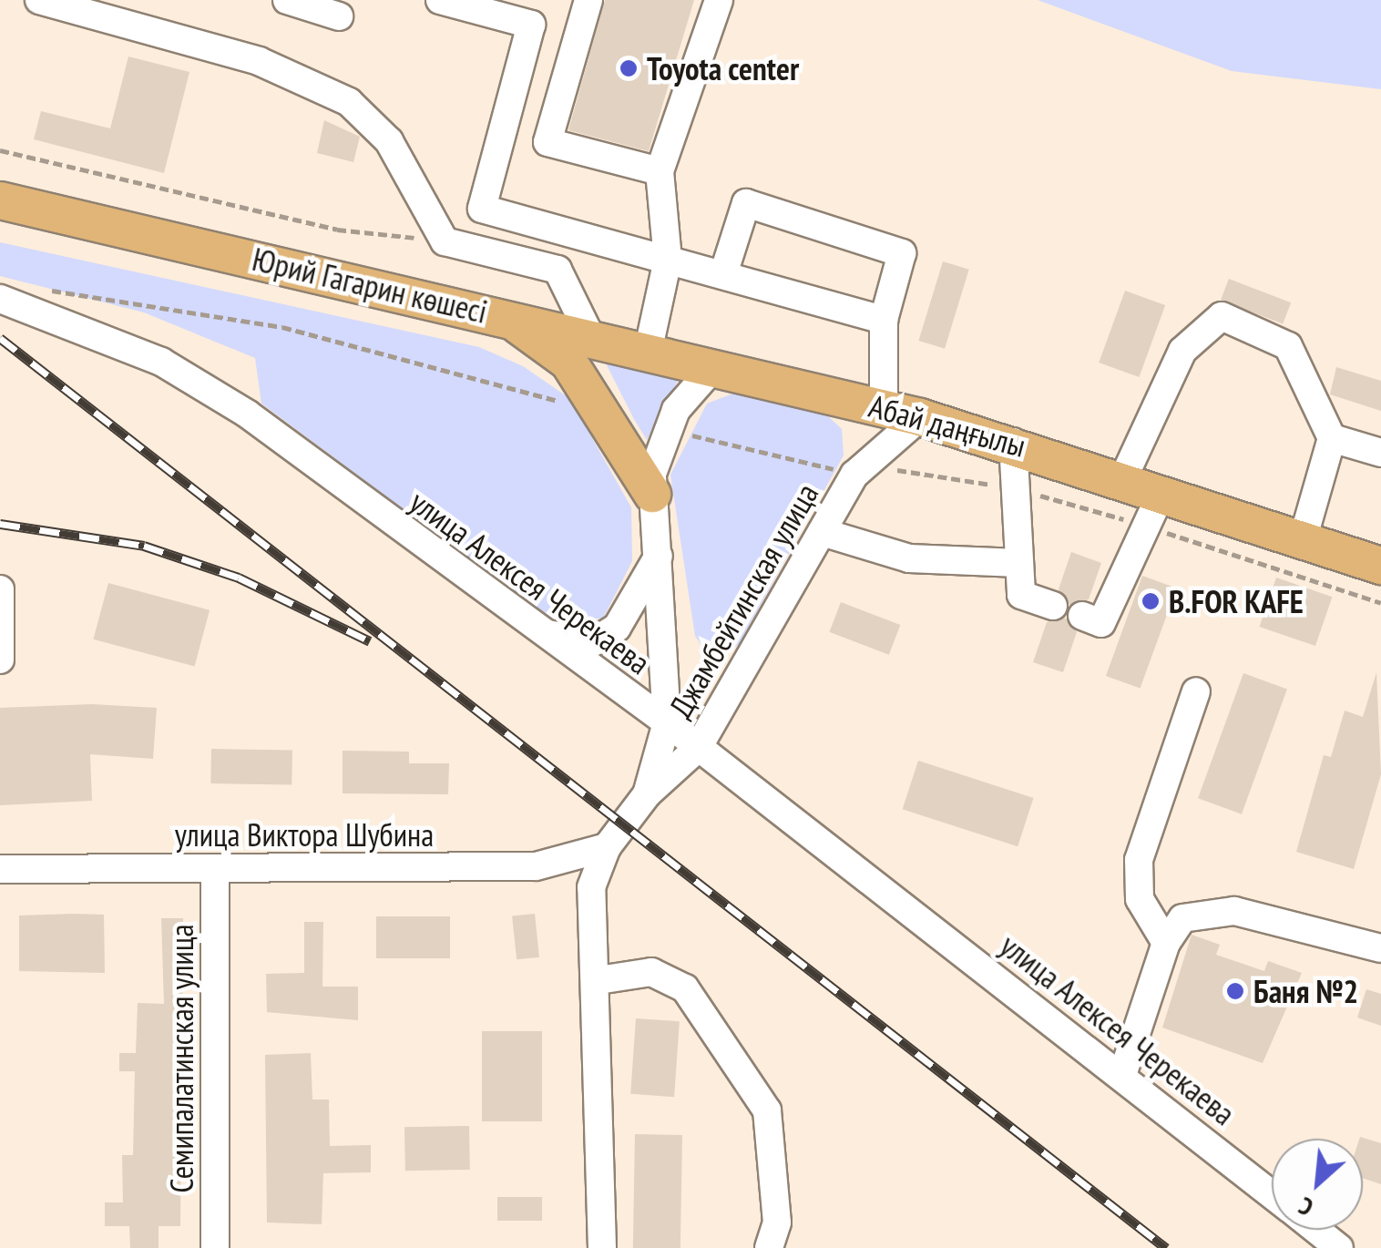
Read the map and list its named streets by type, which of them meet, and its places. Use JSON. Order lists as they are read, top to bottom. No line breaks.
{"streets":{"main road":["Юрий Гагарин көшесі","Абай даңғылы"],"street":["улица Алексея Черекаева","Джамбейтинская улица","улица Виктора Шубина","Семипалатинская улица"]},"crossings":[["Юрий Гагарин көшесі","Абай даңғылы"],["Абай даңғылы","Джамбейтинская улица"],["улица Алексея Черекаева","Джамбейтинская улица"],["Джамбейтинская улица","улица Виктора Шубина"],["улица Виктора Шубина","Семипалатинская улица"]],"places":["Toyota center","B.FOR KAFE","Баня №2"],"north":"bottom left"}
